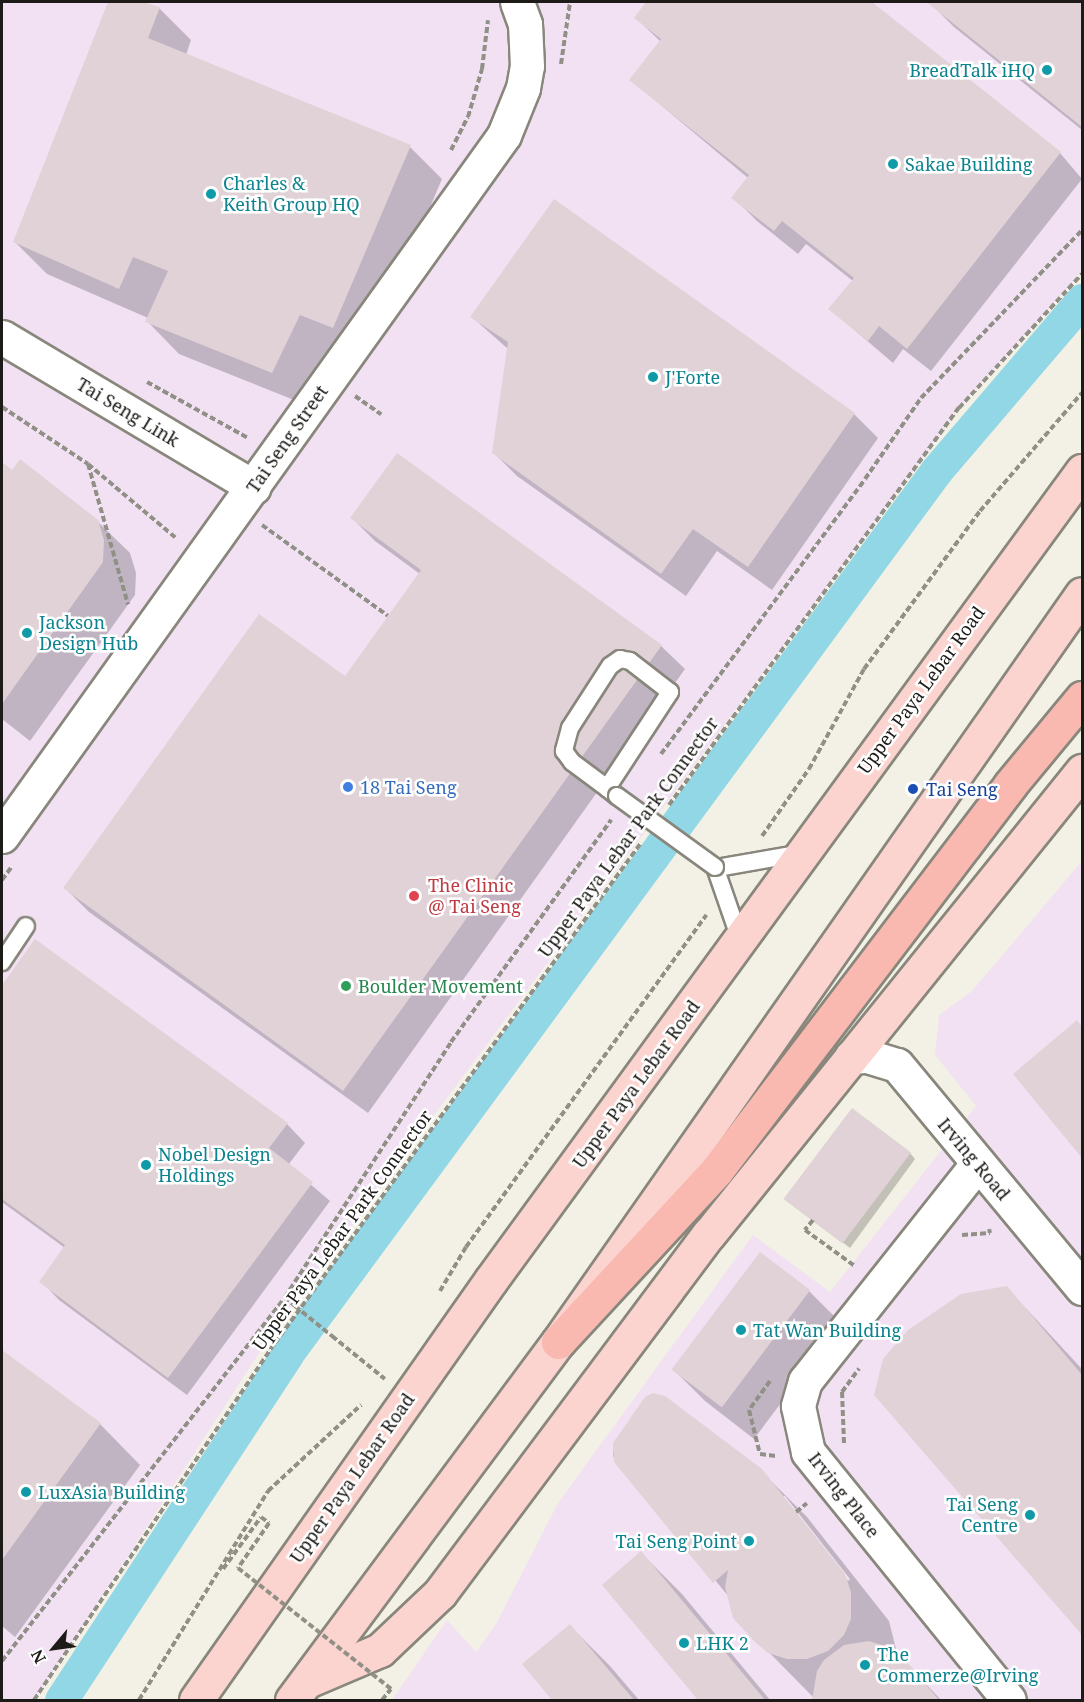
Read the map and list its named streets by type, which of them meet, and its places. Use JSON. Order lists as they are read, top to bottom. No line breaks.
{"streets":{"main road":["Upper Paya Lebar Road"],"street":["Tai Seng Link","Tai Seng Street","Irving Road","Irving Place"],"path":["Upper Paya Lebar Park Connector"]},"crossings":[["Tai Seng Link","Tai Seng Street"],["Irving Road","Irving Place"]],"places":["BreadTalk iHQ","Sakae Building","Charles & Keith Group HQ","J'Forte","Jackson Design Hub","18 Tai Seng","Tai Seng","The Clinic @ Tai Seng","Boulder Movement","Nobel Design Holdings","Tat Wan Building","LuxAsia Building","Tai Seng Centre","Tai Seng Point","LHK 2","The Commerze@Irving"],"north":"bottom left"}
